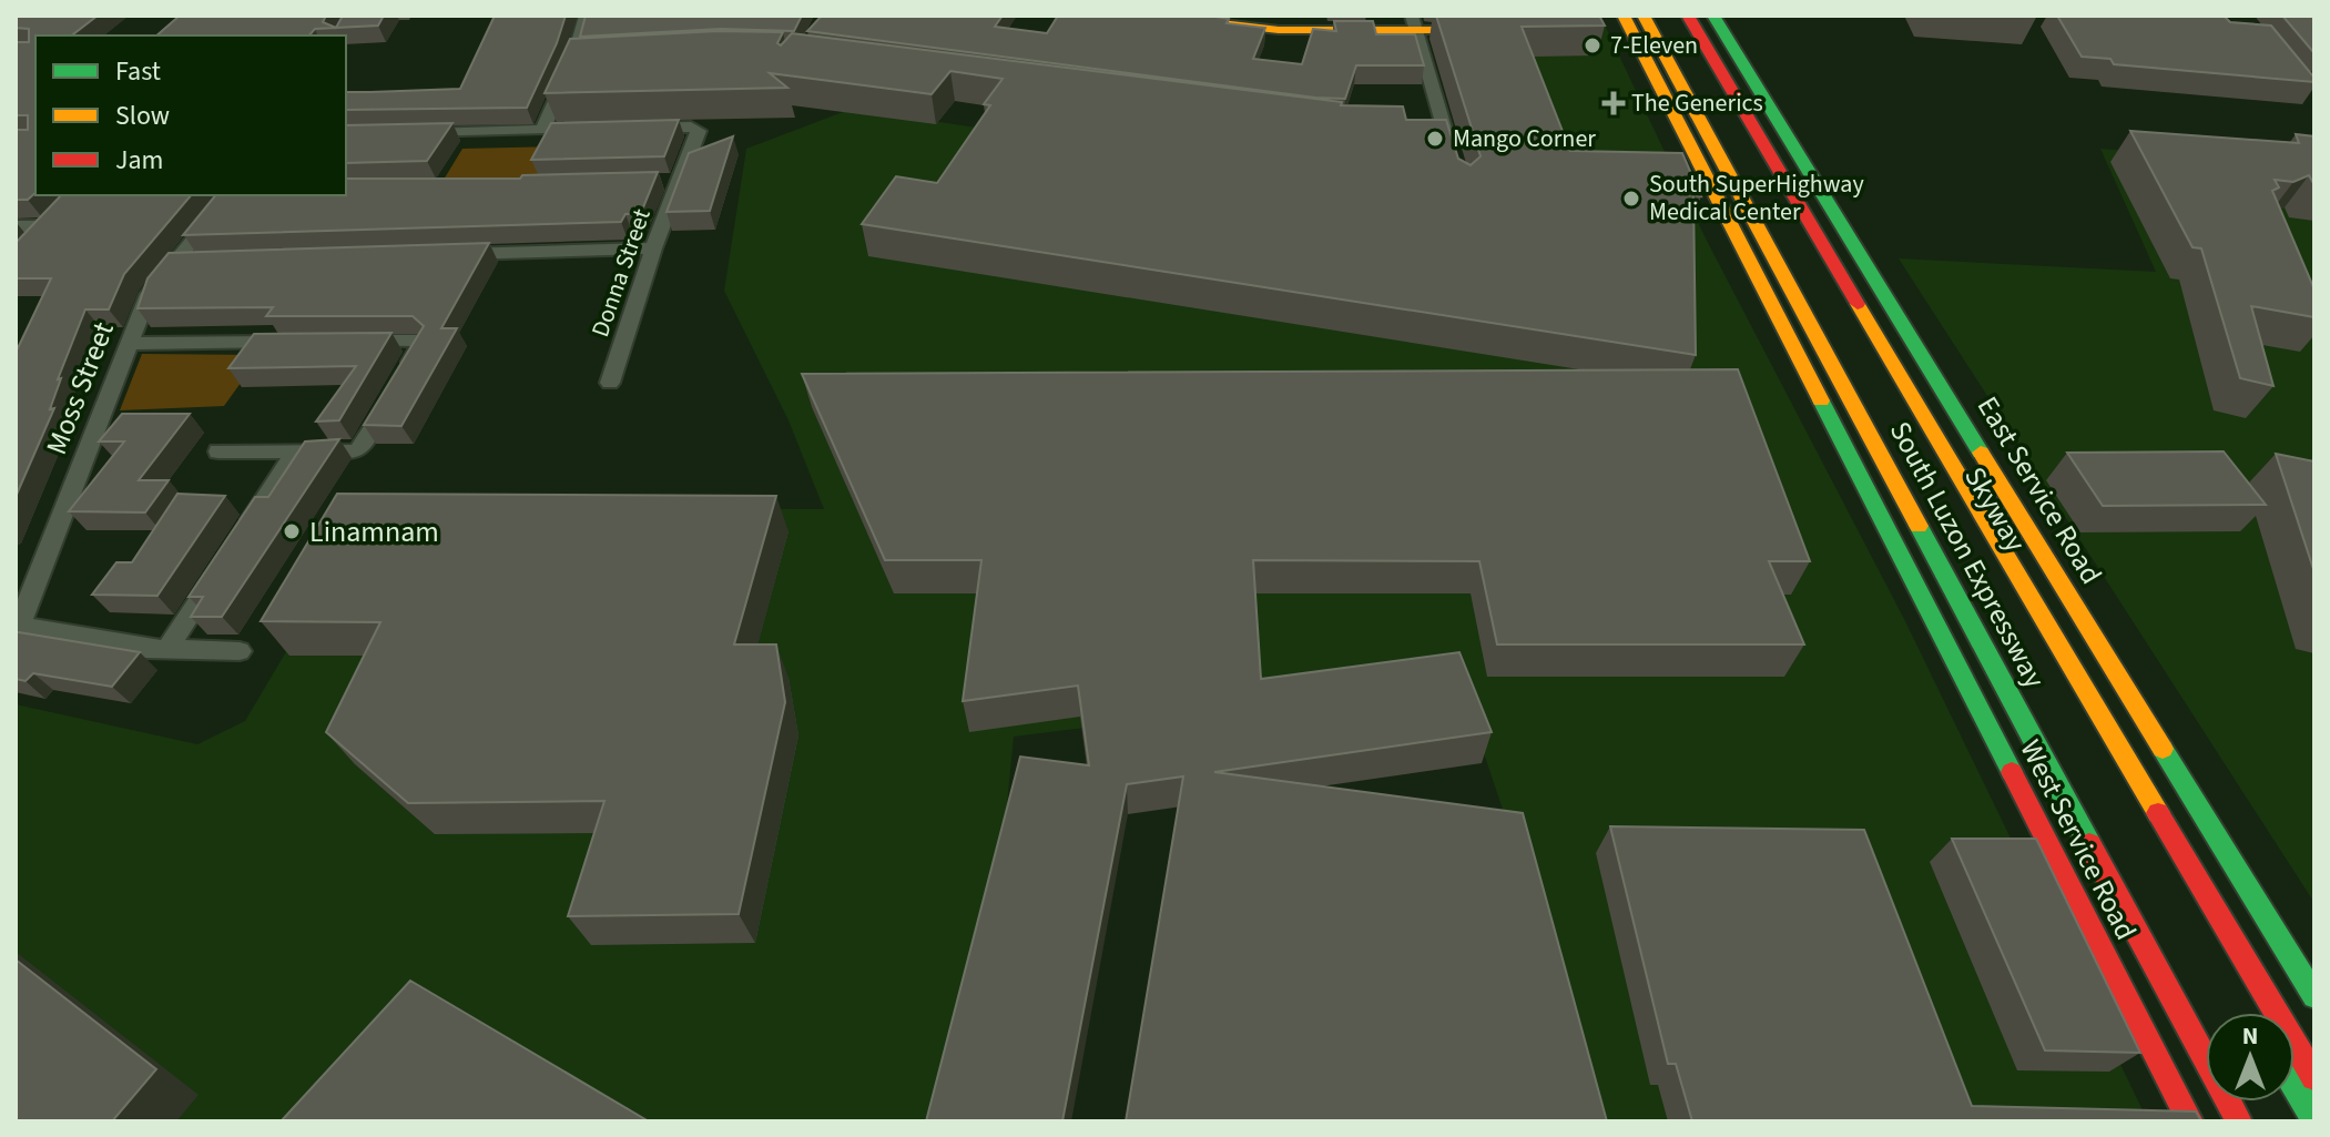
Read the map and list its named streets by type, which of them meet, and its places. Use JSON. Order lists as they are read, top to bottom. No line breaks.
{"streets":{"main road":["East Service Road","Skyway","South Luzon Expressway","West Service Road"],"street":["Donna Street","Moss Street"]},"crossings":[["South Luzon Expressway","West Service Road"]],"places":{"other":["7-Eleven","Mango Corner","South SuperHighway Medical Center","Linamnam"],"health":["The Generics"]},"legend":["Fast","Slow","Jam"],"north":"top"}
